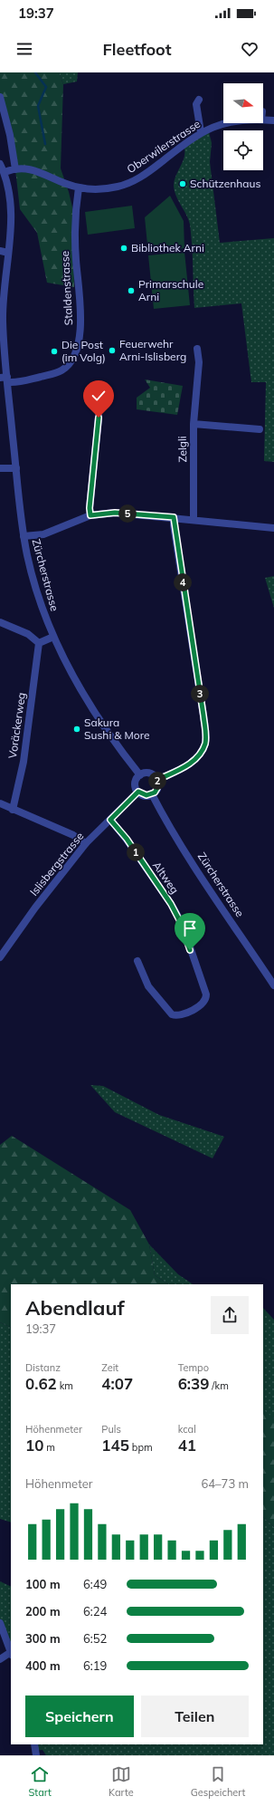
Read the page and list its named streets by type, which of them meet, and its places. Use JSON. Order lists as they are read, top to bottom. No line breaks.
{"streets":{"street":["Oberwilerstrasse","Staldenstrasse","Zelgli","Zürcherstrasse","Voräckerweg","Islisbergstrasse","Altweg"]},"crossings":[["Oberwilerstrasse","Staldenstrasse"],["Oberwilerstrasse","Zürcherstrasse"],["Staldenstrasse","Zürcherstrasse"],["Zürcherstrasse","Islisbergstrasse"],["Islisbergstrasse","Altweg"]],"places":["Schützenhaus","Bibliothek Arni","Primarschule Arni","Feuerwehr Arni-Islisberg","Die Post (im Volg)","Sakura Sushi & More"],"north":"right","page":{"status":"19:37","header":"Fleetfoot","pins":["5","4","3","2","1"],"heading":["Abendlauf","19:37"],"stats":[["Distanz","0.62 km"],["Zeit","4:07"],["Tempo","6:39 /km"],["Höhenmeter","10 m"],["Puls","145 bpm"],["kcal","41"]],"chart":["Höhenmeter","64–73 m"],"list":[{"name":"100 m","note":"6:49"},{"name":"200 m","note":"6:24"},{"name":"300 m","note":"6:52"},{"name":"400 m","note":"6:19"}],"buttons":["Speichern","Teilen"],"tabs":["Start","Karte","Gespeichert"]}}
